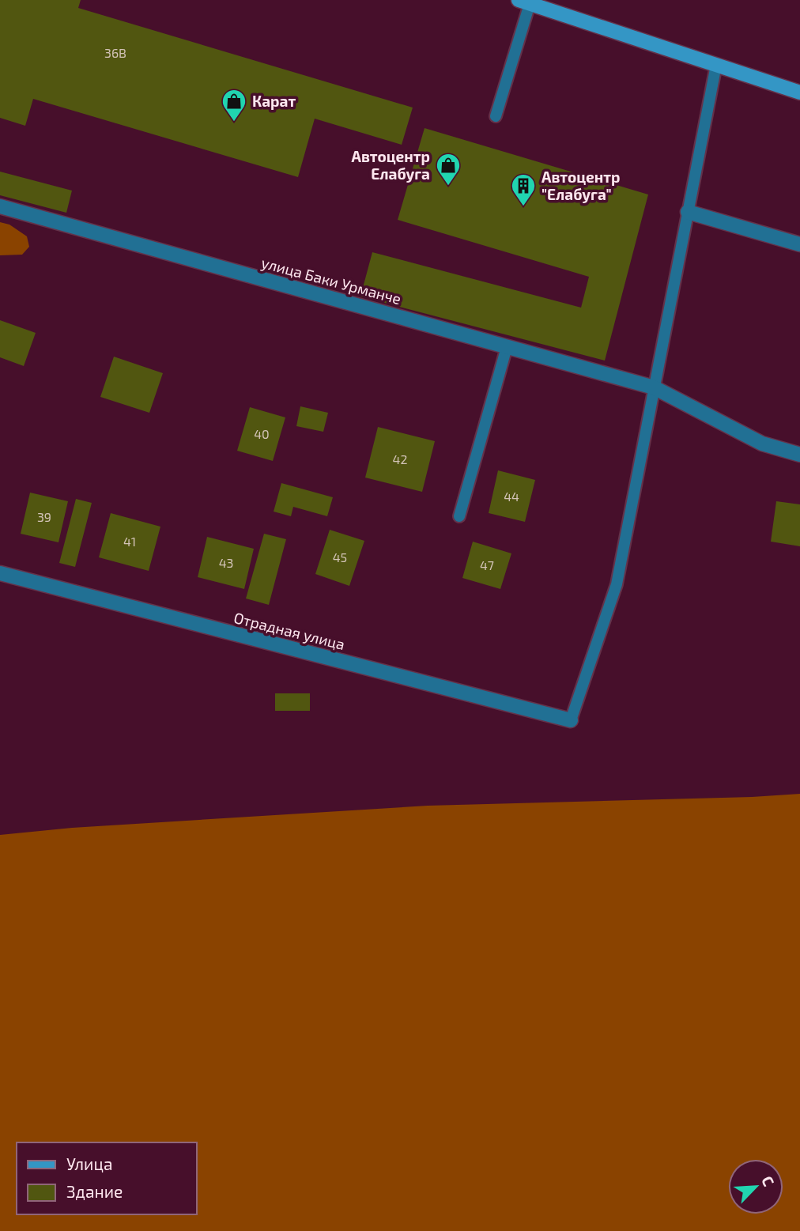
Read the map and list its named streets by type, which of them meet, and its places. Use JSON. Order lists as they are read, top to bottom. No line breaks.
{"streets":{"street":["улица Баки Урманче","Отрадная улица"]},"places":{"shop":["Карат","Автоцентр Елабуга"],"building":["Автоцентр \"Елабуга\""]},"house_numbers":["36В","40","42","44","39","41","45","43","47"],"legend":["Улица","Здание"],"north":"top right"}
